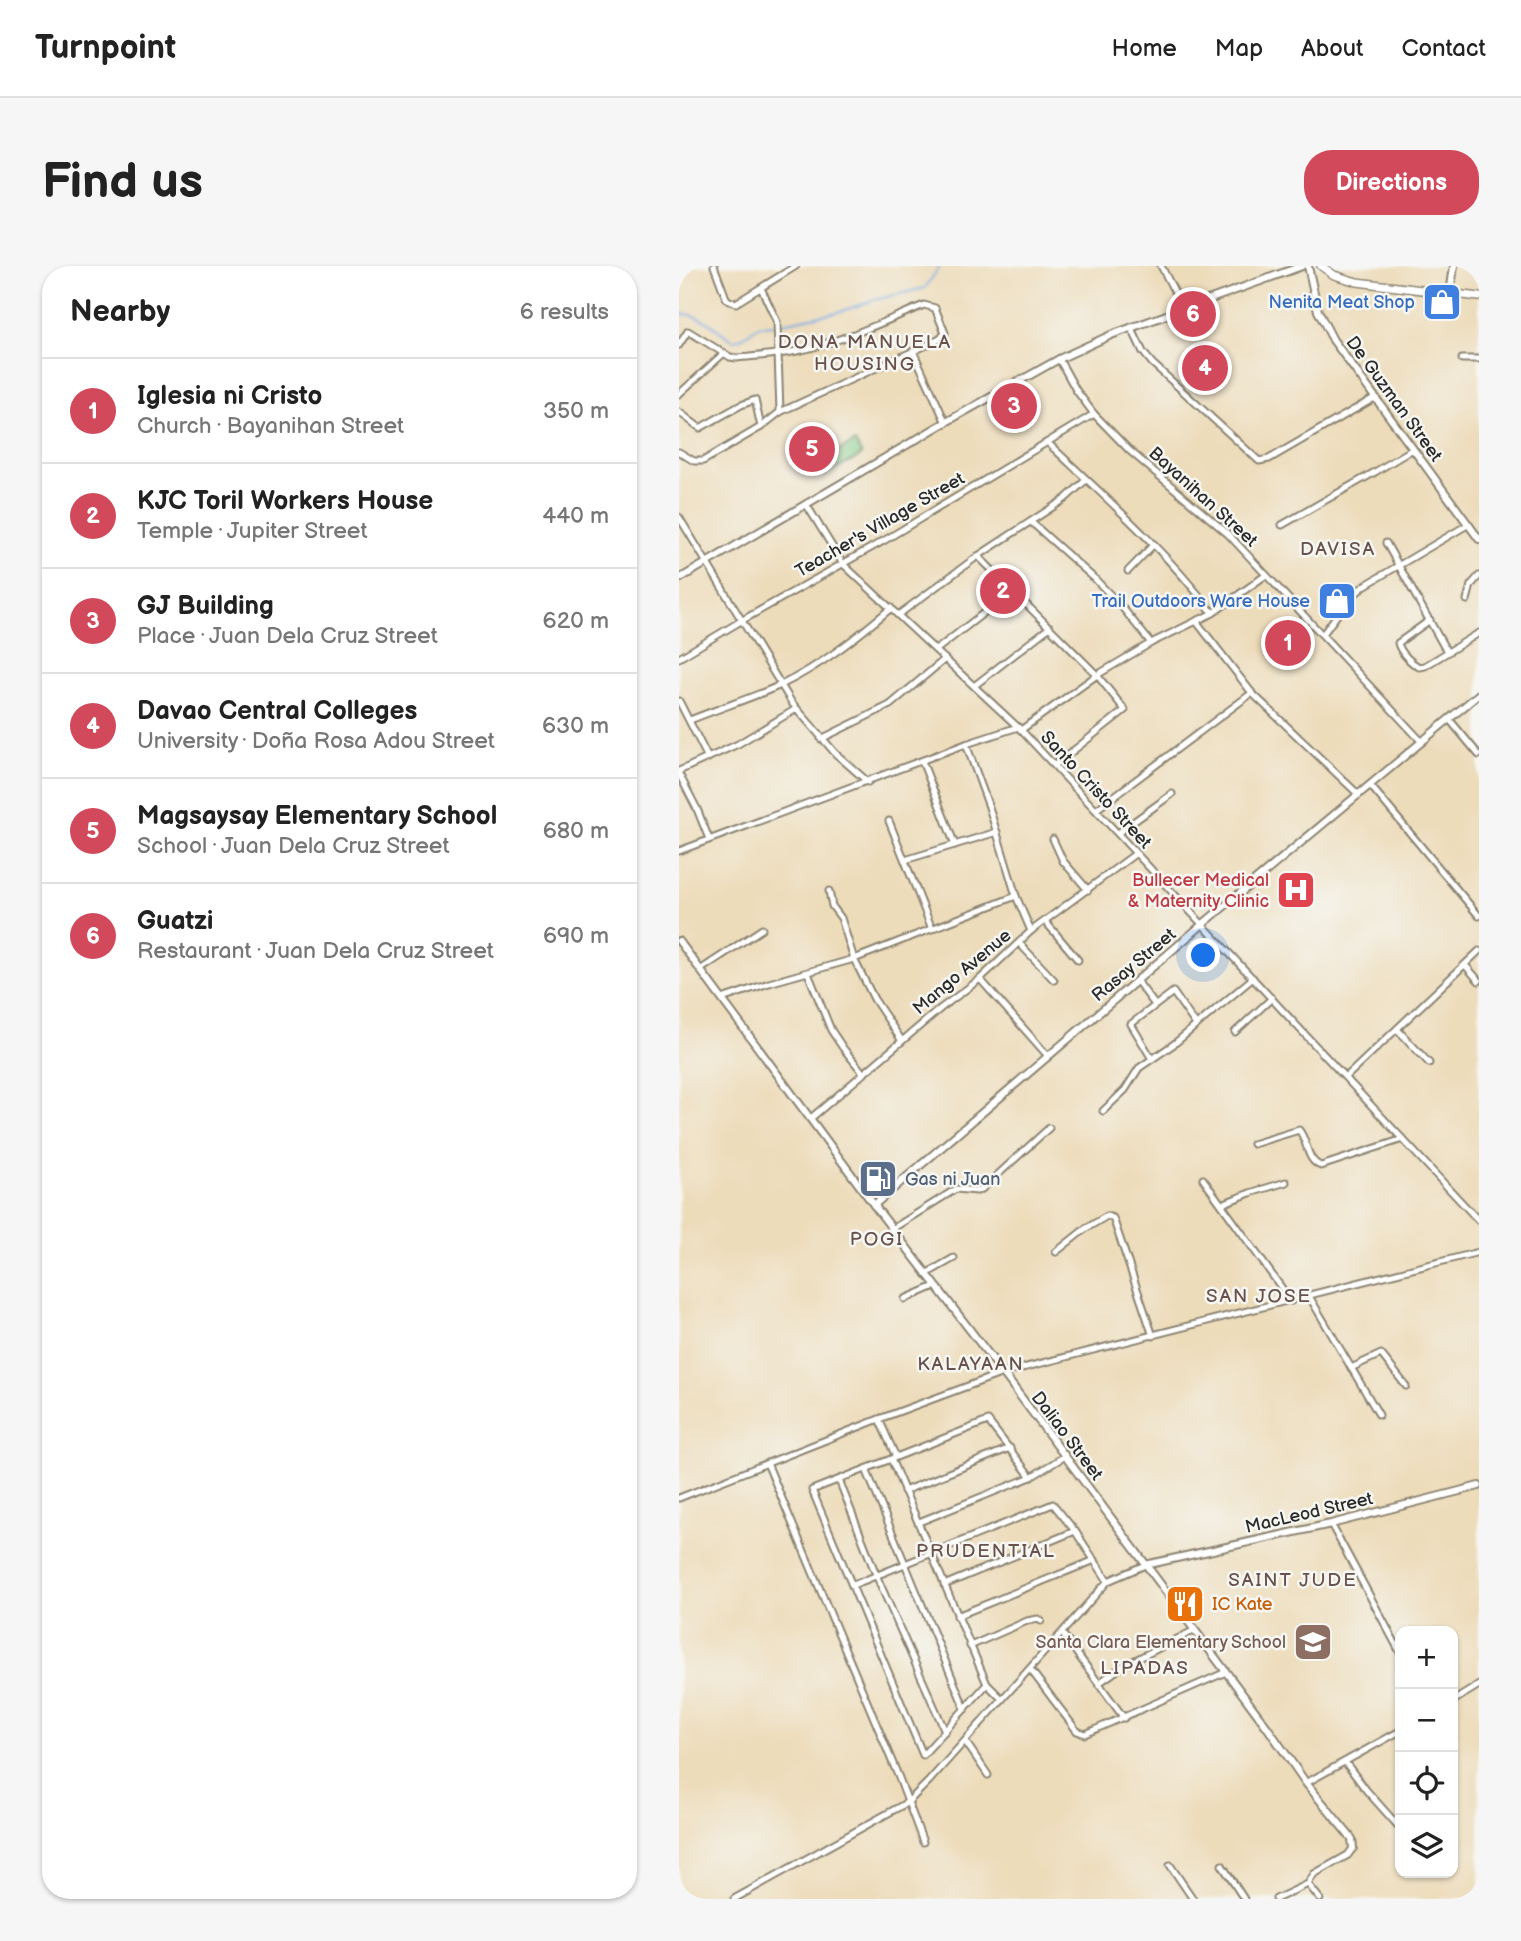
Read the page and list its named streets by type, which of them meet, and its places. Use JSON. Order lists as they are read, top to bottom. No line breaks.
{"streets":{"street":["De Guzman Street","Bayanihan Street","Teacher's Village Street","Santo Cristo Street","Rasay Street","Mango Avenue","Daliao Street","MacLeod Street"]},"crossings":[["Bayanihan Street","Teacher's Village Street"],["Bayanihan Street","Rasay Street"],["Teacher's Village Street","Santo Cristo Street"],["Santo Cristo Street","Rasay Street"],["Santo Cristo Street","Mango Avenue"],["Rasay Street","Daliao Street"],["Mango Avenue","Daliao Street"],["Daliao Street","MacLeod Street"]],"districts":["DONA MANUELA HOUSING","DAVISA","POGI","SAN JOSE","KALAYAAN","PRUDENTIAL","SAINT JUDE","LIPADAS"],"places":{"shop":["Nenita Meat Shop","Trail Outdoors Ware House"],"hospital":["Bullecer Medical & Maternity Clinic"],"fuel station":["Gas ni Juan"],"restaurant":["IC Kate"],"school or university":["Santa Clara Elementary School"]},"page":{"header":"Turnpoint","nav":["Home","Map","About","Contact"],"buttons":"Directions","title":"Find us","heading":["Nearby","6 results"],"pins":["6","4","3","5","2","1"],"list":[{"mark":"1","name":"Iglesia ni Cristo","note":"Church · Bayanihan Street","value":"350 m"},{"mark":"2","name":"KJC Toril Workers House","note":"Temple · Jupiter Street","value":"440 m"},{"mark":"3","name":"GJ Building","note":"Place · Juan Dela Cruz Street","value":"620 m"},{"mark":"4","name":"Davao Central Colleges","note":"University · Doña Rosa Adou Street","value":"630 m"},{"mark":"5","name":"Magsaysay Elementary School","note":"School · Juan Dela Cruz Street","value":"680 m"},{"mark":"6","name":"Guatzi","note":"Restaurant · Juan Dela Cruz Street","value":"690 m"}],"map_buttons":["+","−"]}}
